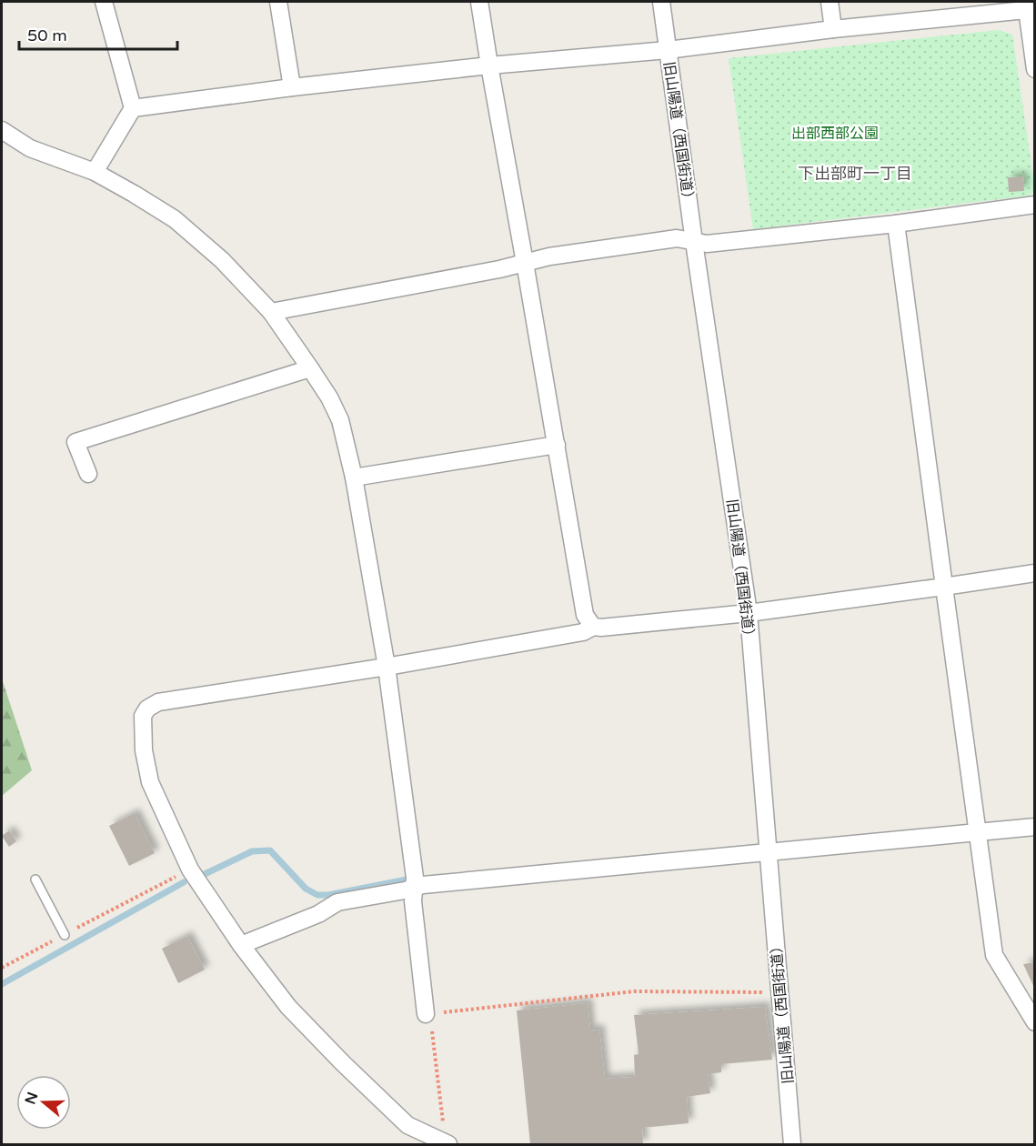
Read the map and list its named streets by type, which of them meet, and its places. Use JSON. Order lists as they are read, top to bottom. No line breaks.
{"streets":{"street":["旧山陽道（西国街道）"]},"districts":["下出部町一丁目"],"parks":["出部西部公園"],"scale_bar":"50 m","north":"left"}
